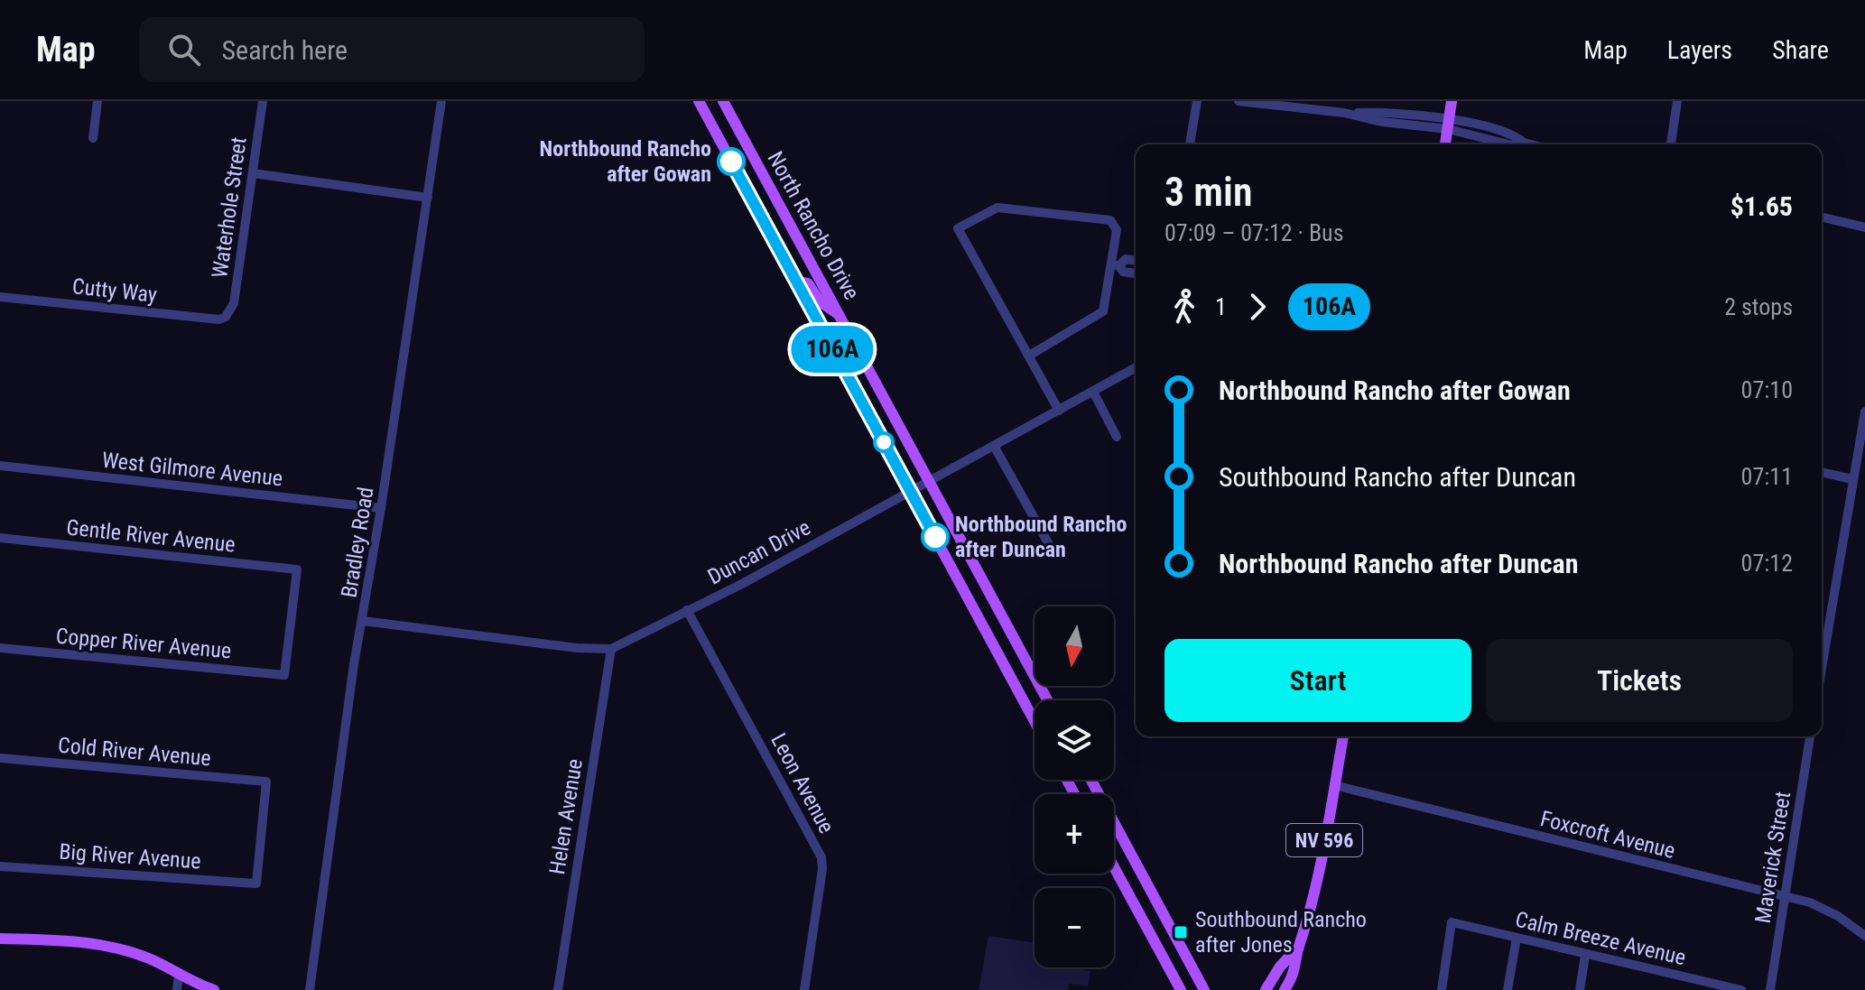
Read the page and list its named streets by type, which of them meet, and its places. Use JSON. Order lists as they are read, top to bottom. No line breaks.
{"streets":{"main road":["North Rancho Drive","NV 596"],"street":["Waterhole Street","Cutty Way","West Gilmore Avenue","Gentle River Avenue","Bradley Road","Duncan Drive","Copper River Avenue","Cold River Avenue","Leon Avenue","Helen Avenue","Foxcroft Avenue","Big River Avenue","Maverick Street","Calm Breeze Avenue"]},"crossings":[["Waterhole Street","Cutty Way"],["North Rancho Drive","Duncan Drive"],["West Gilmore Avenue","Bradley Road"],["Gentle River Avenue","Copper River Avenue"],["Bradley Road","Duncan Drive"],["Duncan Drive","Leon Avenue"],["Duncan Drive","Helen Avenue"],["Cold River Avenue","Big River Avenue"],["Foxcroft Avenue","NV 596"],["Foxcroft Avenue","Maverick Street"]],"places":{"other":["Northbound Rancho after Gowan","Northbound Rancho after Duncan"],"transit":["Southbound Rancho after Jones"]},"lines":["bus line 106A"],"north":"bottom","page":{"header":"Map","search":"Search here","nav":["Map","Layers","Share"],"on_map":"106A","heading":["3 min","07:09 – 07:12 · Bus","$1.65"],"legs":["1","106A","2 stops"],"list":[{"name":"Northbound Rancho after Gowan","value":"07:10"},{"name":"Southbound Rancho after Duncan","value":"07:11"},{"name":"Northbound Rancho after Duncan","value":"07:12"}],"map_buttons":["+","−"],"buttons":["Start","Tickets"]}}
